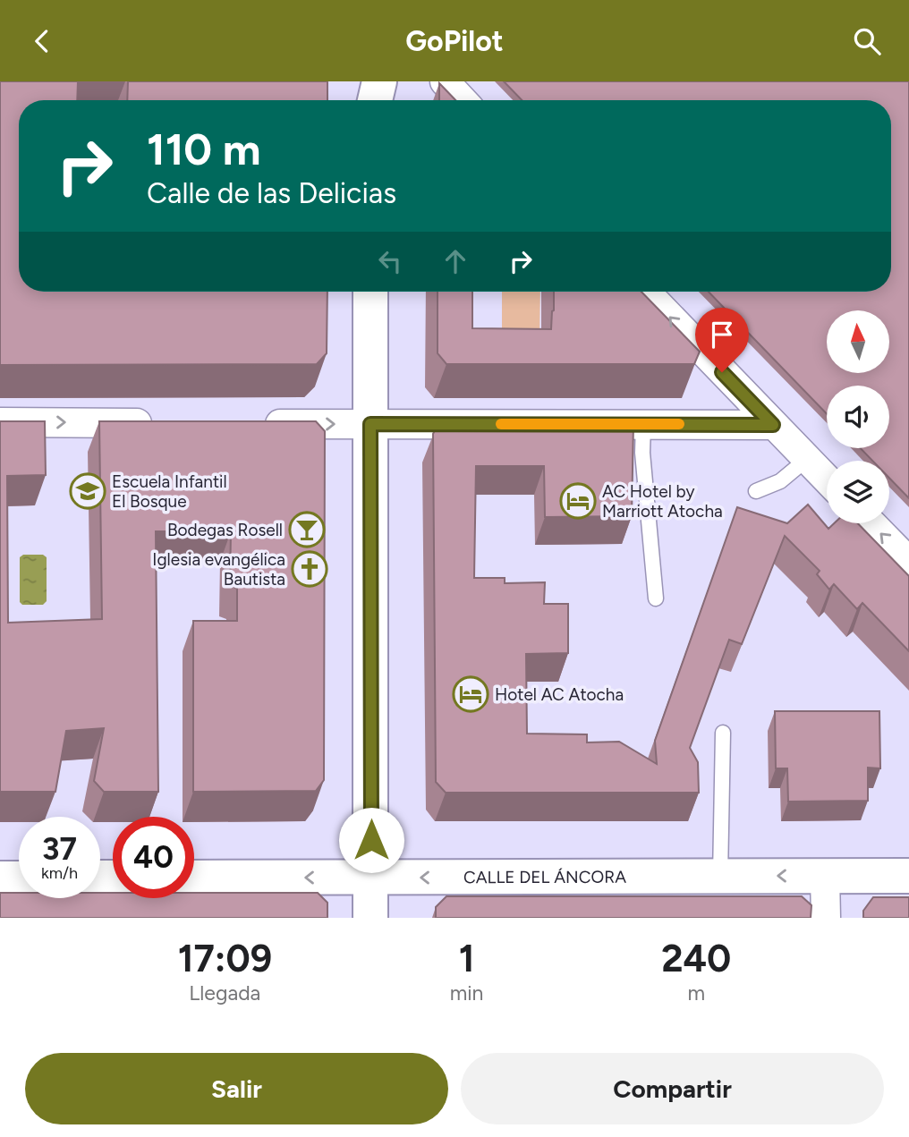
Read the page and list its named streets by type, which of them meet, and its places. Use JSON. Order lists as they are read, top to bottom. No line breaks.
{"streets":{"main road":["CALLE DEL ÁNCORA"]},"one_way":["CALLE DEL ÁNCORA"],"places":{"school or university":["Escuela Infantil El Bosque"],"hotel":["AC Hotel by Marriott Atocha","Hotel AC Atocha"],"bar":["Bodegas Rosell"],"church":["Iglesia evangélica Bautista"]},"north":"top","page":{"header":"GoPilot","turn":["110 m","Calle de las Delicias"],"speed":"37 km/h","limit":"40","eta":["17:09","Llegada","1","min","240","m"],"buttons":["Salir","Compartir"]}}
